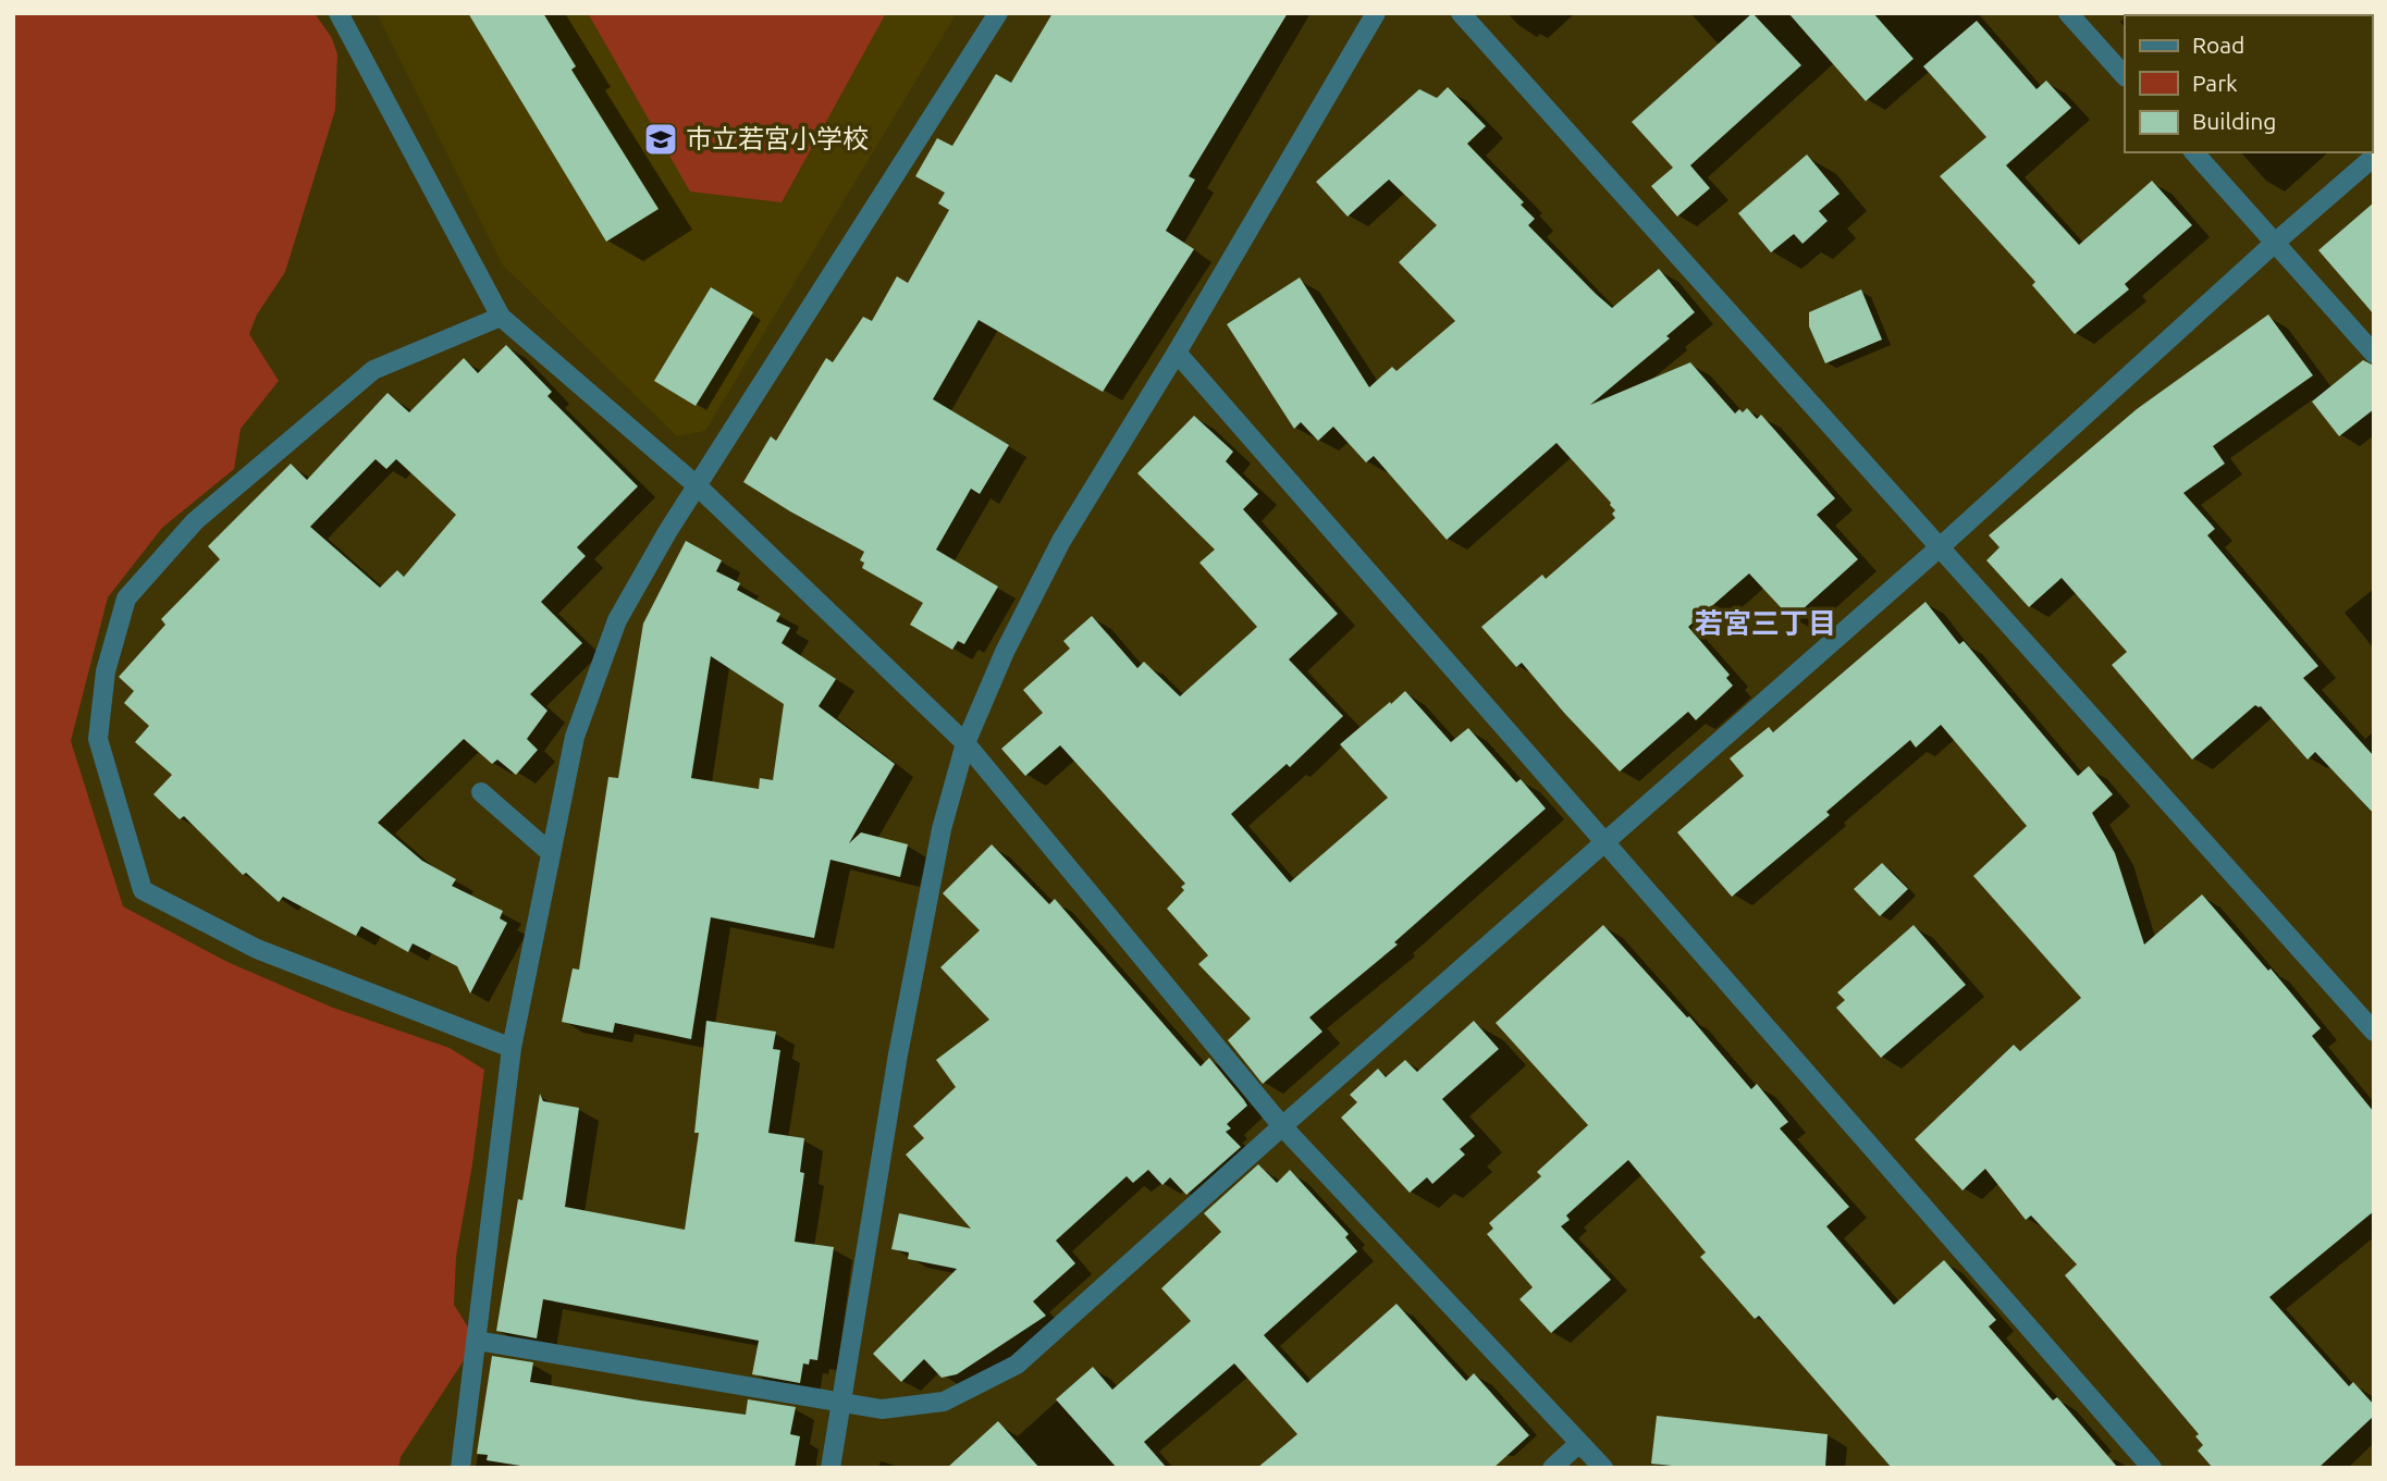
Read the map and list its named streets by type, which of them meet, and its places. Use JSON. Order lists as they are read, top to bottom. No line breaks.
{"districts":["若宮三丁目"],"places":{"school or university":["市立若宮小学校"]},"legend":["Road","Park","Building"]}
